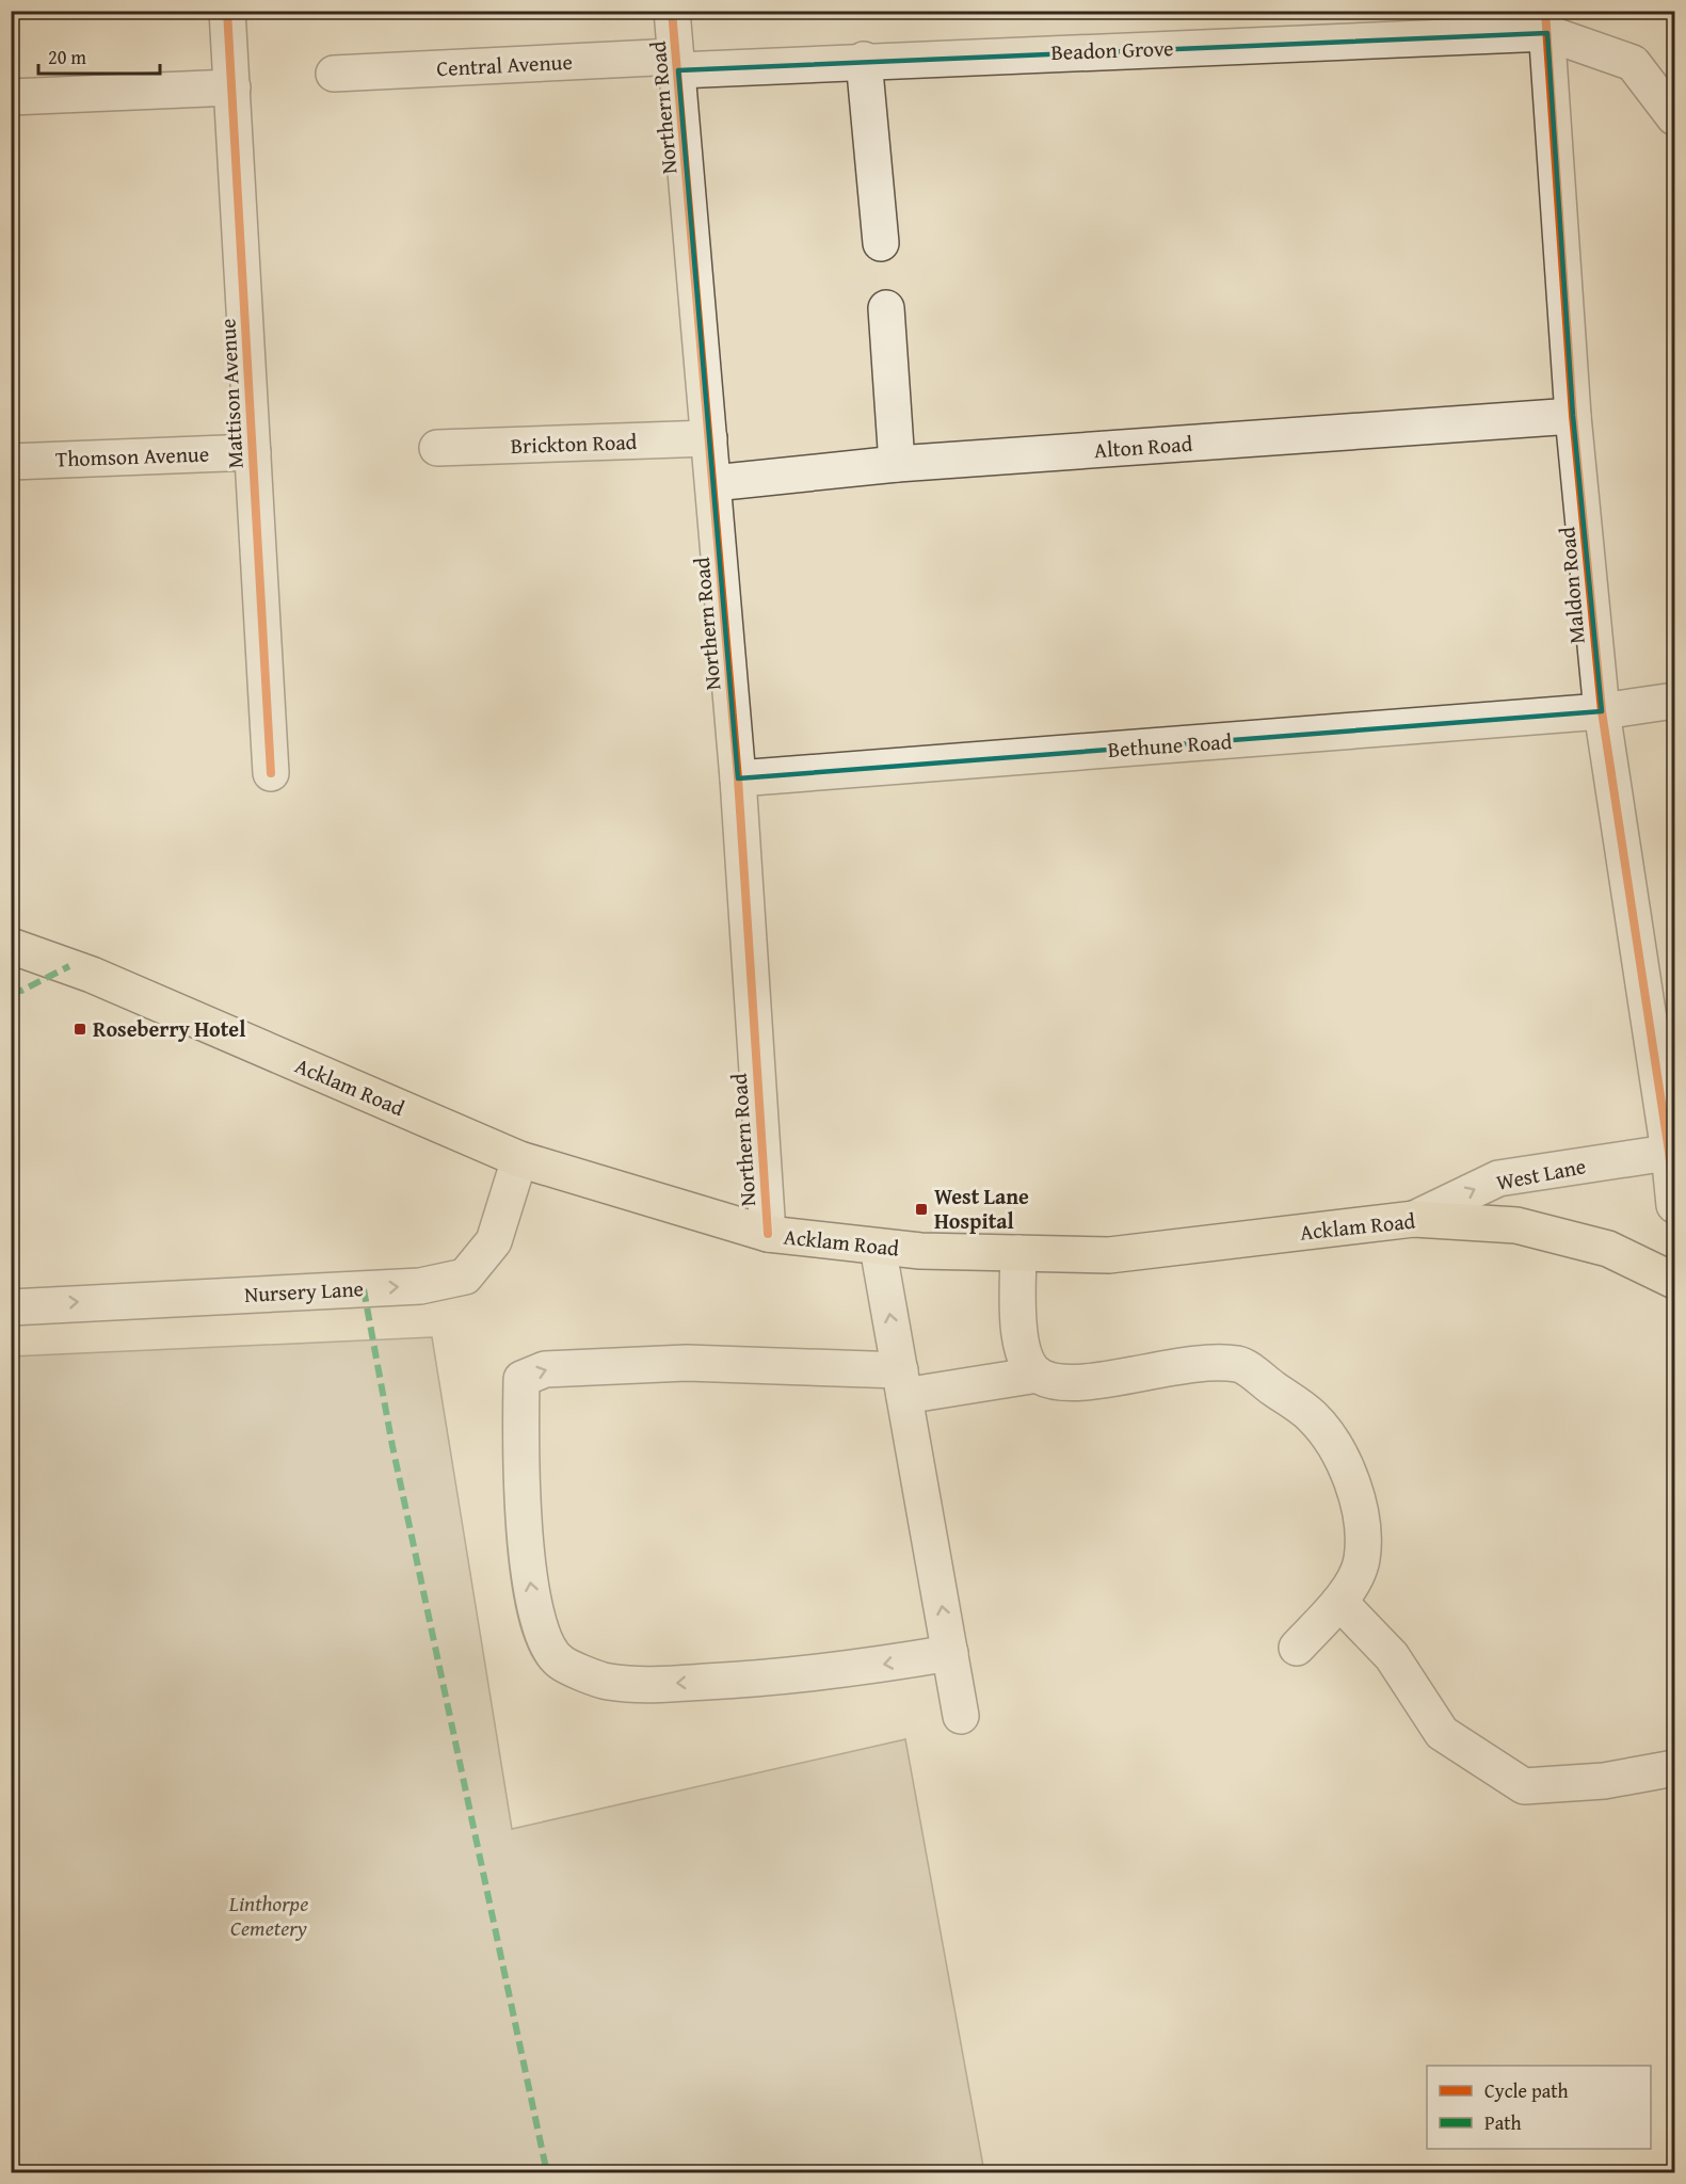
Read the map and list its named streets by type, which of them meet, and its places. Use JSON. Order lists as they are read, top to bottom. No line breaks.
{"streets":{"main road":["Acklam Road"],"street":["Beadon Grove","Central Avenue","Northern Road","Mattison Avenue","Brickton Road","Alton Road","Thomson Avenue","Maldon Road","Bethune Road","West Lane","Nursery Lane"]},"crossings":[["Beadon Grove","Central Avenue"],["Beadon Grove","Northern Road"],["Beadon Grove","Maldon Road"],["Central Avenue","Northern Road"],["Northern Road","Brickton Road"],["Northern Road","Alton Road"],["Northern Road","Bethune Road"],["Northern Road","Acklam Road"],["Mattison Avenue","Thomson Avenue"],["Alton Road","Maldon Road"],["Maldon Road","Bethune Road"],["Maldon Road","West Lane"],["Acklam Road","West Lane"],["Acklam Road","Nursery Lane"]],"one_way":["West Lane","Nursery Lane"],"parks":["Linthorpe Cemetery"],"places":{"transit":["Roseberry Hotel","West Lane Hospital"]},"legend":["Cycle path","Path"],"scale_bar":"20 m"}
